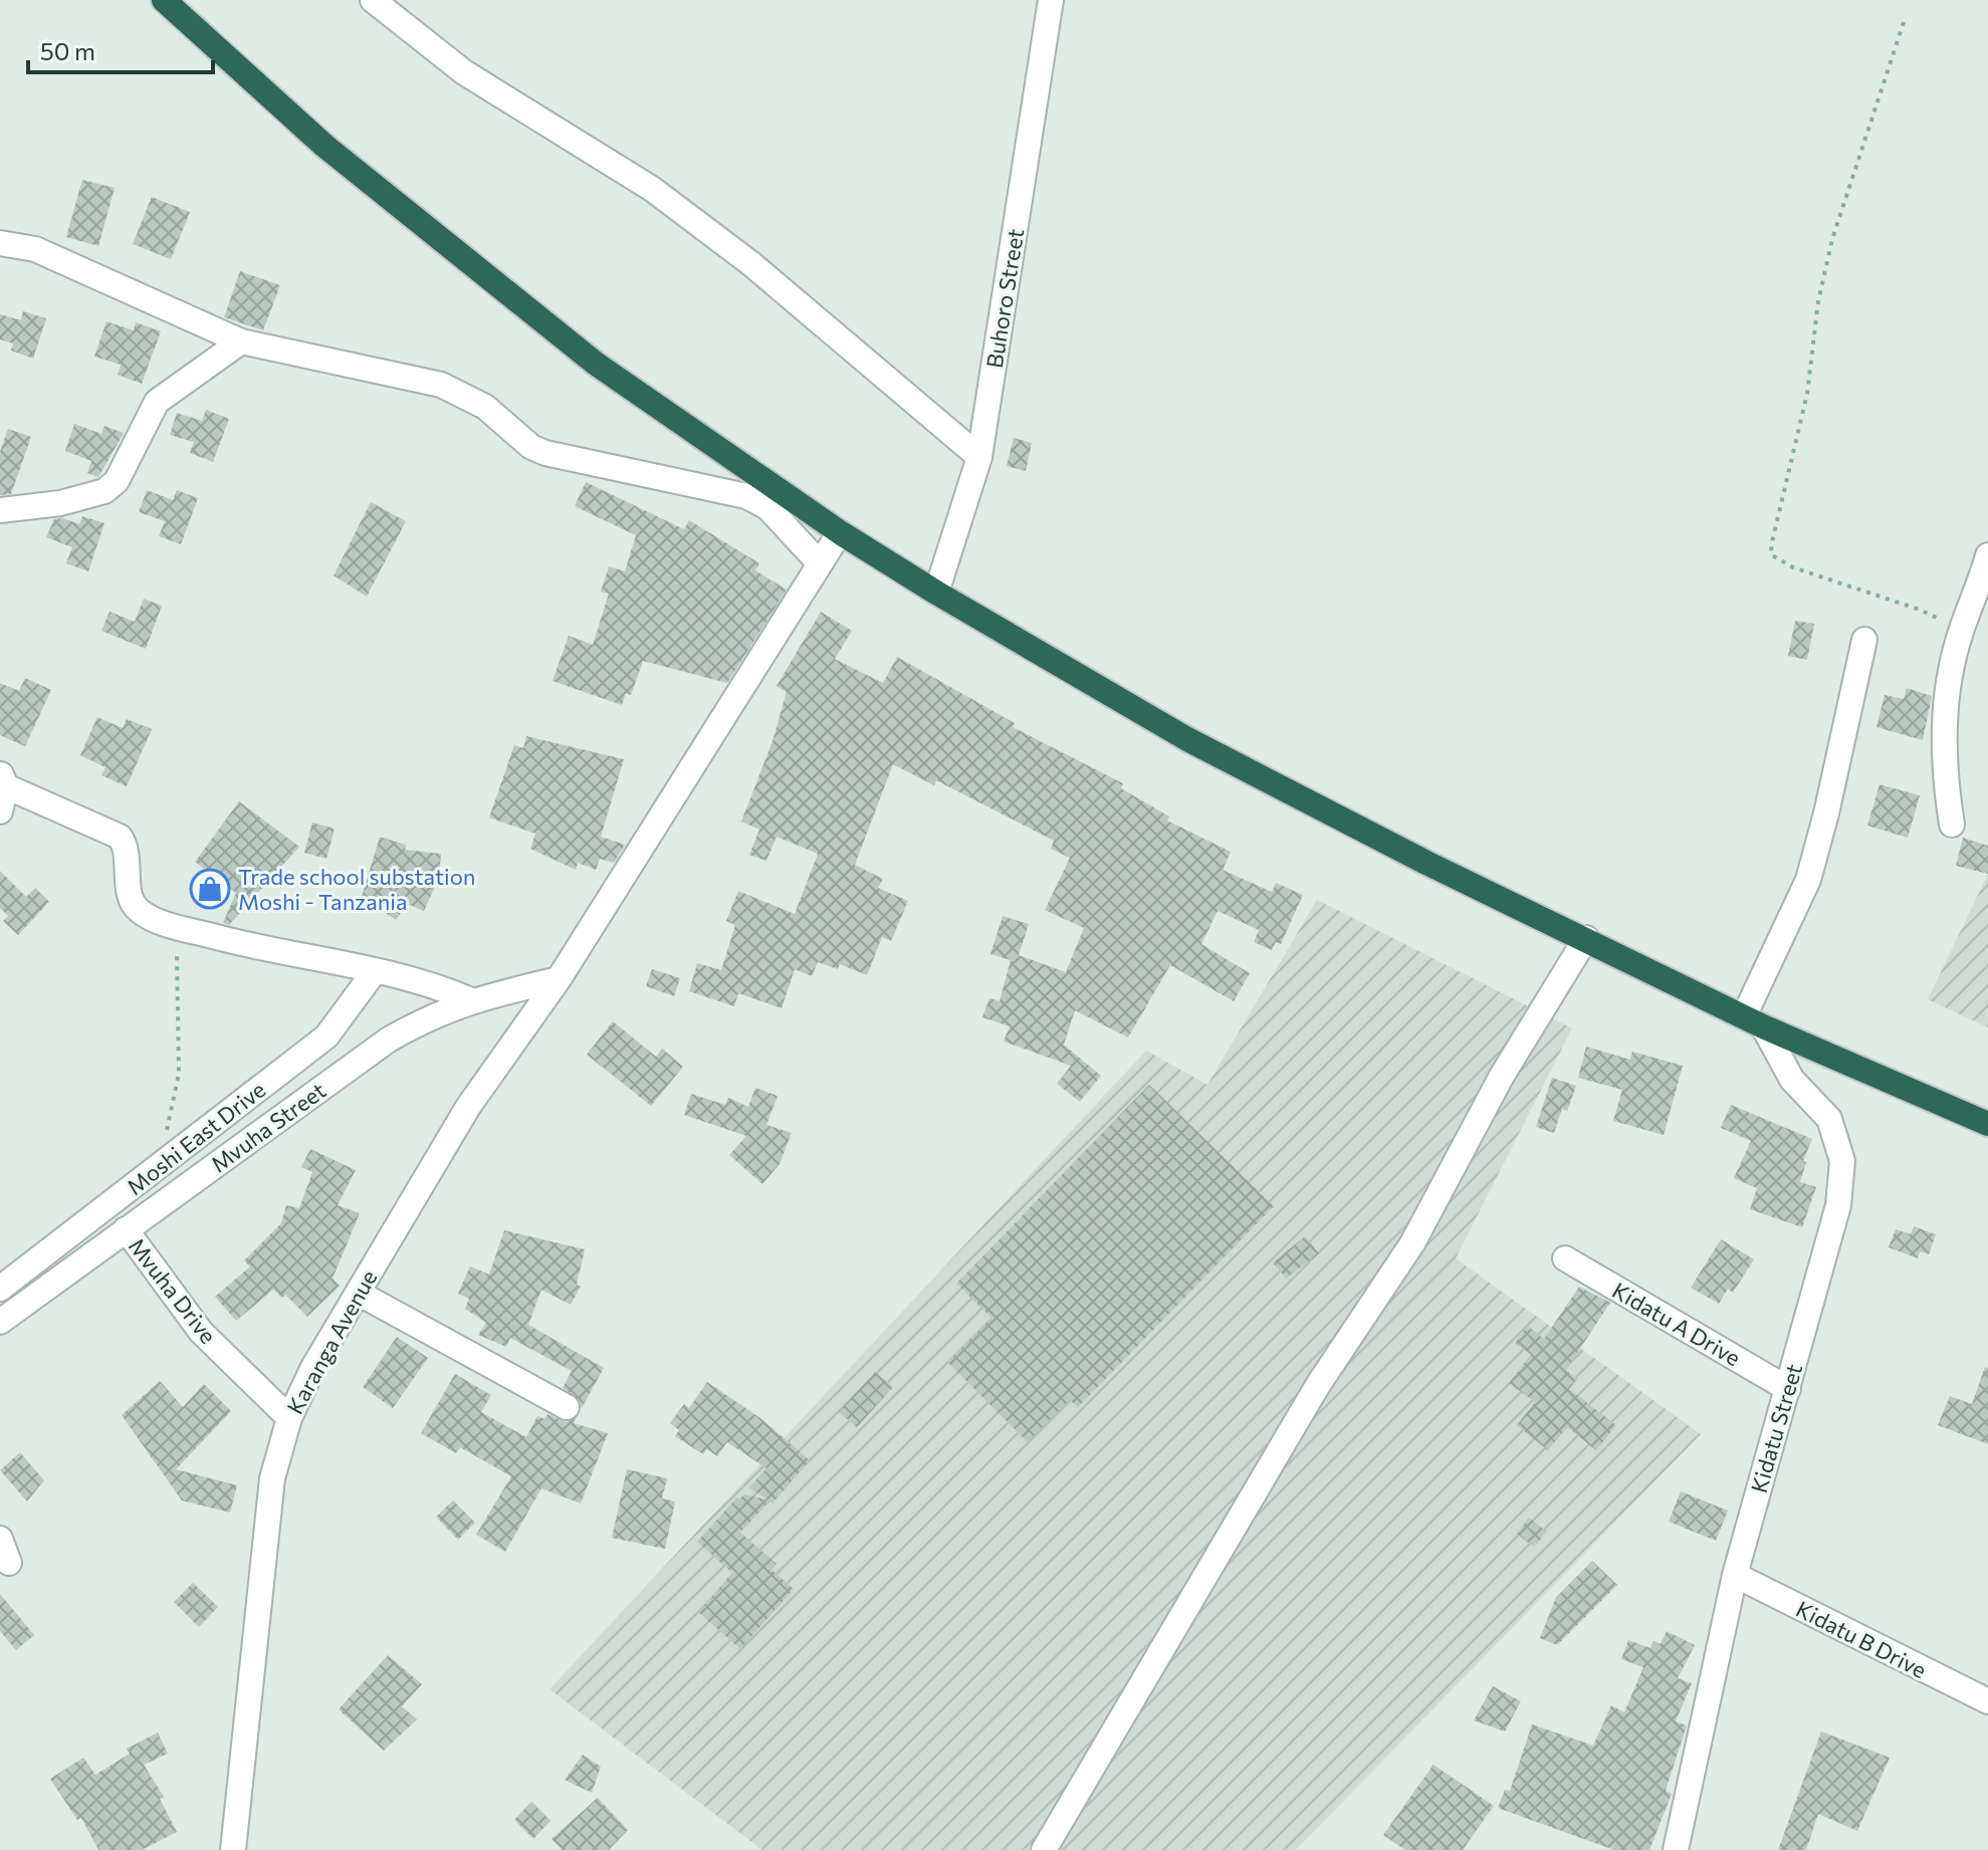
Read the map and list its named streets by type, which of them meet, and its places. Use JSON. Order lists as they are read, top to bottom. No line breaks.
{"streets":{"street":["Buhoro Street","Mvuha Street","Moshi East Drive","Mvuha Drive","Kidatu A Drive","Karanga Avenue","Kidatu Street","Kidatu B Drive"]},"crossings":[["Mvuha Street","Mvuha Drive"],["Mvuha Street","Karanga Avenue"],["Mvuha Drive","Karanga Avenue"],["Kidatu A Drive","Kidatu Street"],["Kidatu Street","Kidatu B Drive"]],"places":{"shop":["Trade school substation Moshi - Tanzania"]},"scale_bar":"50 m"}
